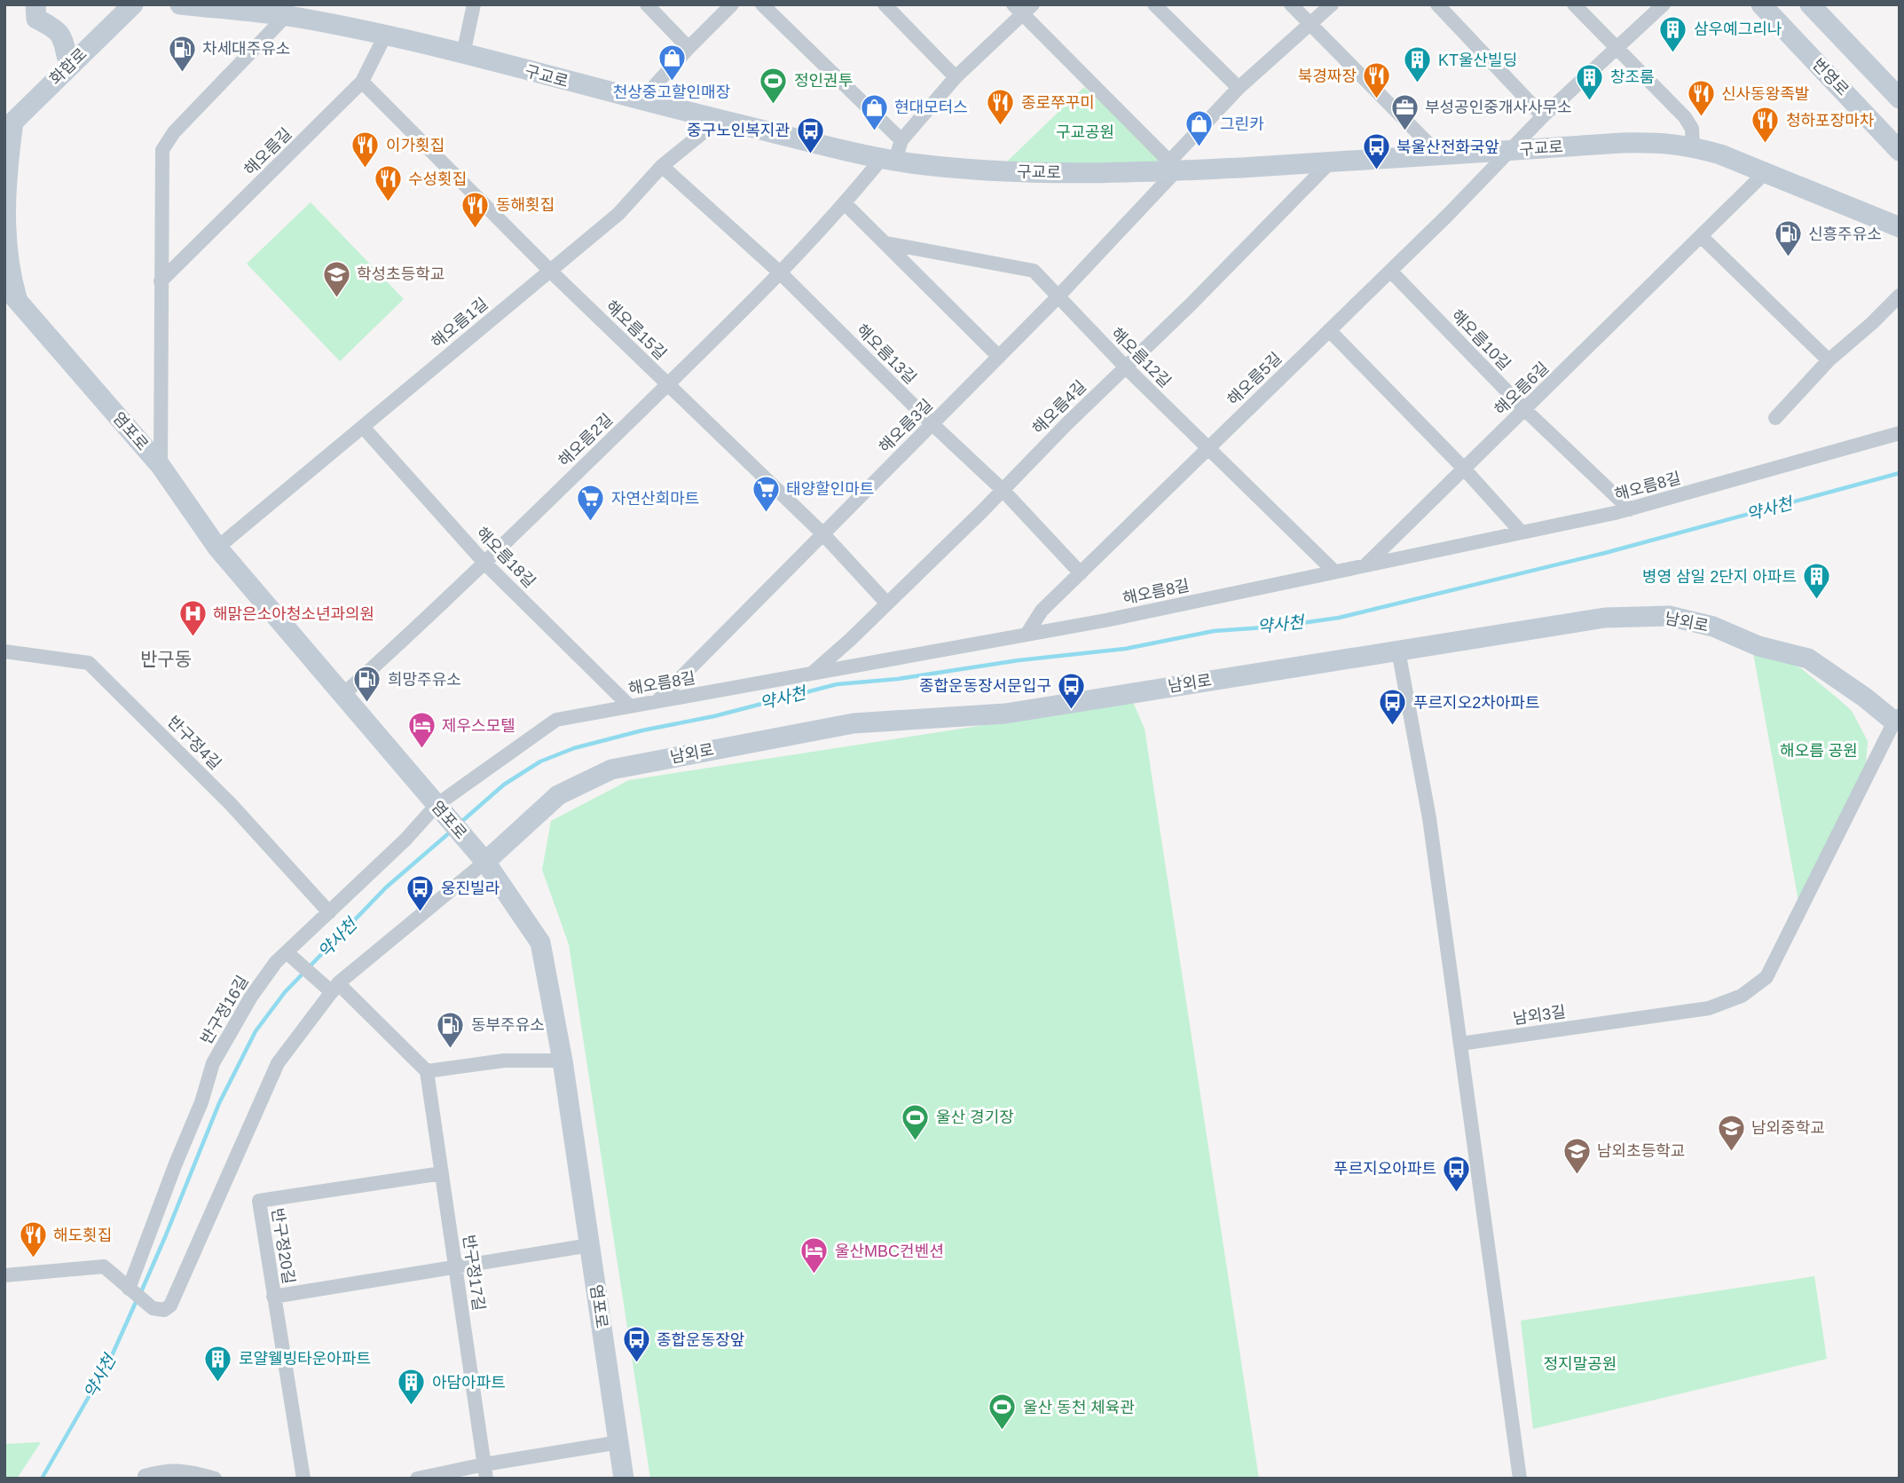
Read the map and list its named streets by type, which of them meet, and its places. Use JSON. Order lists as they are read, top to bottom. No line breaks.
{"streets":{"main road":["화합로","구교로","번영로","염포로","남외로"],"street":["해오름길","해오름1길","해오름15길","해오름10길","해오름13길","해오름12길","해오름5길","해오름6길","해오름4길","해오름3길","해오름2길","해오름8길","해오름18길","반구정4길","반구정16길","남외3길","반구정20길","반구정17길"]},"crossings":[["구교로","해오름길"],["구교로","해오름1길"],["구교로","해오름5길"],["구교로","해오름6길"],["구교로","해오름4길"],["구교로","해오름3길"],["구교로","해오름2길"],["해오름길","해오름15길"],["해오름1길","해오름15길"],["해오름1길","해오름13길"],["해오름1길","염포로"],["해오름1길","해오름18길"],["해오름15길","해오름4길"],["해오름15길","해오름3길"],["해오름15길","해오름2길"],["해오름10길","해오름5길"],["해오름10길","해오름6길"],["해오름10길","해오름8길"],["해오름13길","해오름5길"],["해오름13길","해오름4길"],["해오름13길","해오름3길"],["해오름13길","해오름2길"],["해오름12길","해오름5길"],["해오름12길","해오름4길"],["해오름12길","해오름3길"],["해오름12길","해오름8길"],["해오름5길","해오름8길"],["해오름6길","해오름8길"],["해오름4길","해오름8길"],["해오름3길","해오름8길"],["염포로","해오름2길"],["염포로","해오름8길"],["염포로","남외로"],["염포로","반구정16길"],["해오름2길","해오름18길"],["해오름8길","해오름18길"],["해오름8길","반구정16길"],["남외로","남외3길"],["반구정4길","반구정16길"],["반구정20길","반구정17길"]],"districts":["반구동"],"water":["약사천"],"parks":["구교공원","해오름 공원","정지말공원"],"places":{"building":["삼우예그리나","KT울산빌딩","창조룸","병영 삼일 2단지 아파트","로얄웰빙타운아파트","아담아파트"],"fuel station":["차세대주유소","신흥주유소","희망주유소","동부주유소"],"shop":["천상중고할인매장","현대모터스","그린카"],"restaurant":["북경짜장","신사동왕족발","종로쭈꾸미","청하포장마차","이가횟집","수성횟집","동해횟집","해도횟집"],"sports":["정인권투","울산 경기장","울산 동천 체육관"],"office":["부성공인중개사사무소"],"bus stop":["중구노인복지관","북울산전화국앞","종합운동장서문입구","푸르지오2차아파트","웅진빌라","푸르지오아파트","종합운동장앞"],"school or university":["학성초등학교","남외중학교","남외초등학교"],"supermarket":["태양할인마트","자연산회마트"],"hospital":["해맑은소아청소년과의원"],"hotel":["제우스모텔","울산MBC컨벤션"]}}
